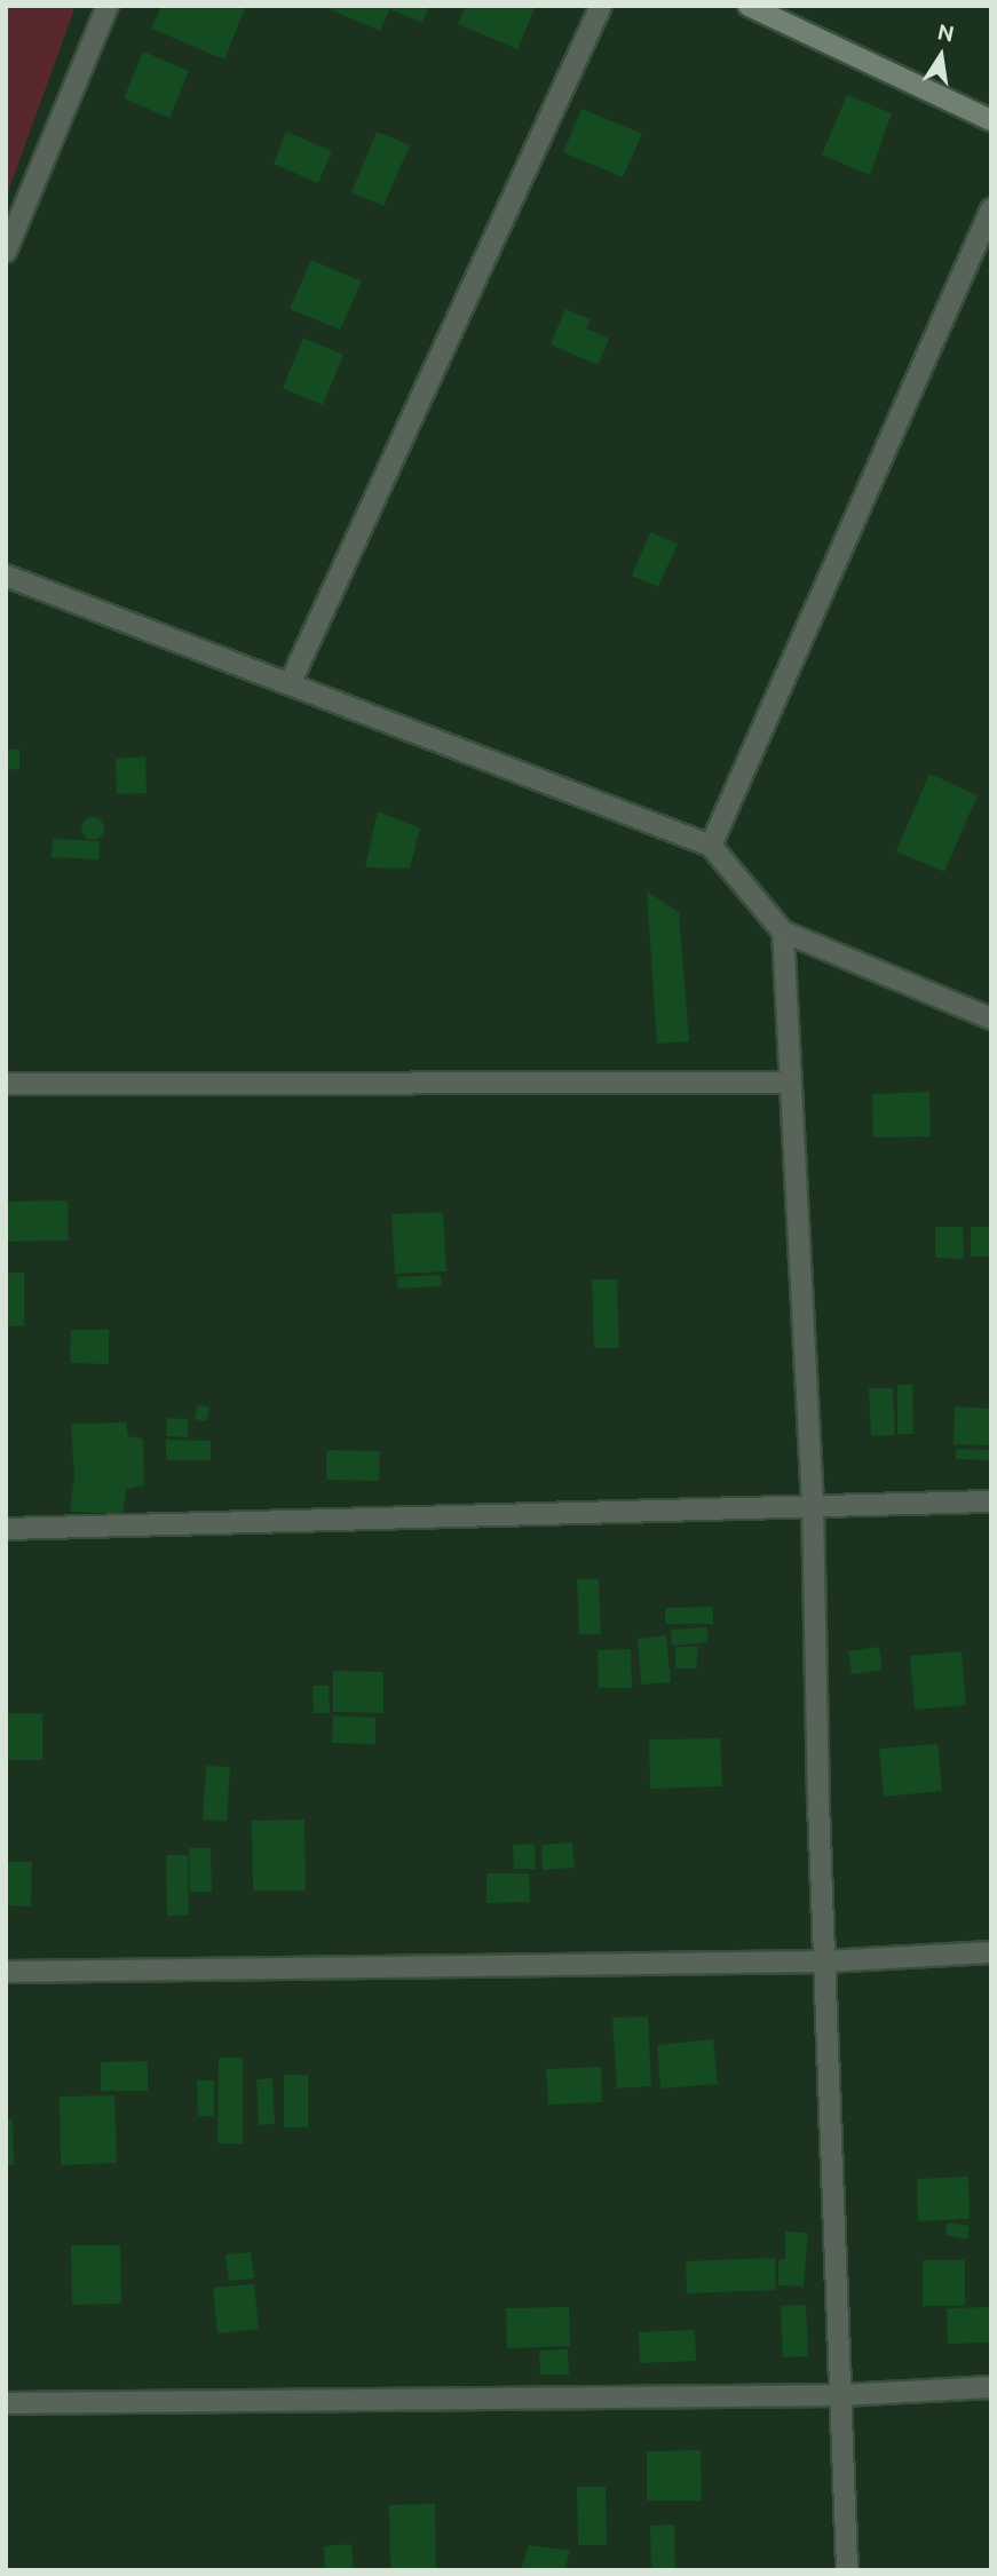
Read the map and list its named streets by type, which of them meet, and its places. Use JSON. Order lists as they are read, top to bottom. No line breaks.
{"north":"top"}
